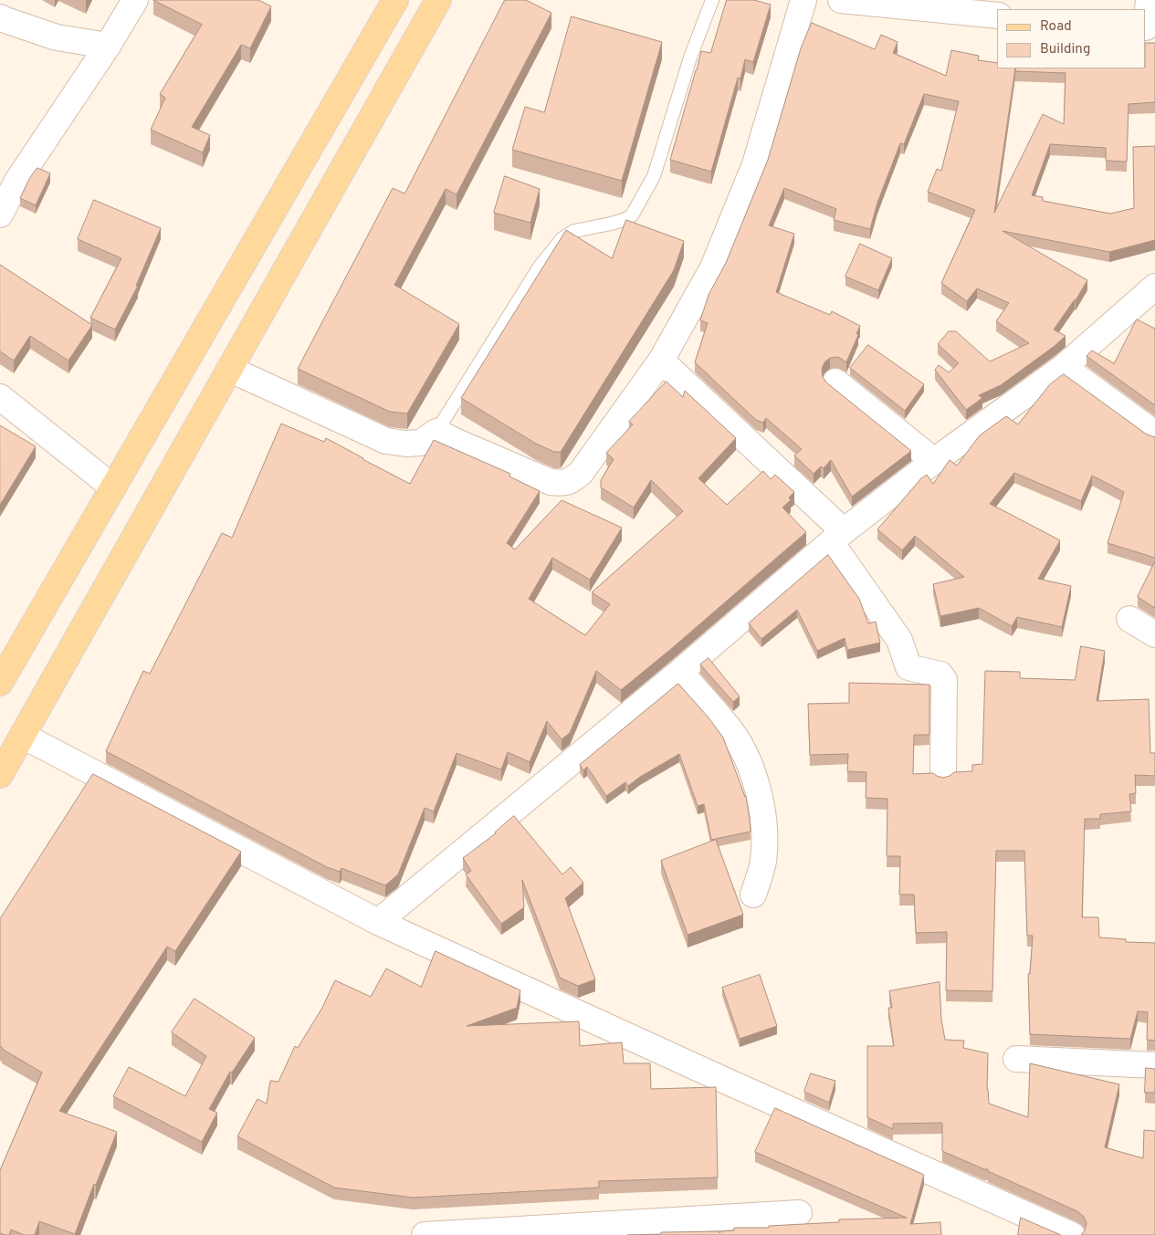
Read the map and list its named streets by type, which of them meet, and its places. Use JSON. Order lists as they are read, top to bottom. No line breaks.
{"legend":["Road","Building"]}
